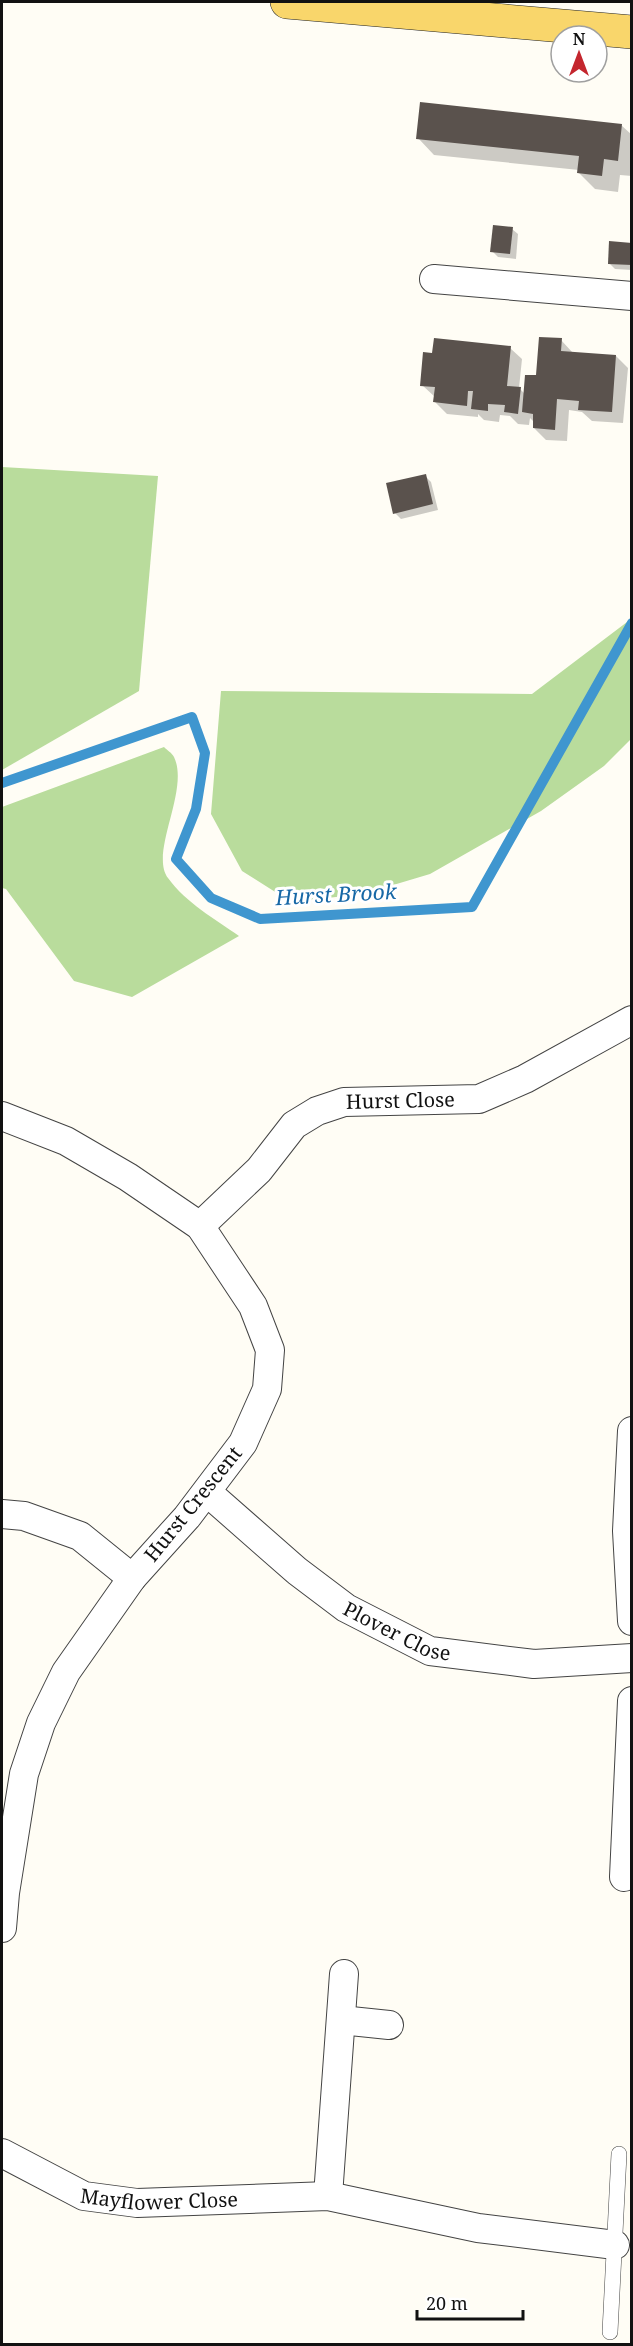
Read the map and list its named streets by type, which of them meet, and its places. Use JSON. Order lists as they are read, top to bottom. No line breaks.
{"streets":{"street":["Hurst Close","Hurst Crescent","Plover Close","Mayflower Close"]},"crossings":[["Hurst Close","Hurst Crescent"],["Hurst Crescent","Plover Close"]],"water":["Hurst Brook"],"scale_bar":"20 m","north":"top"}
